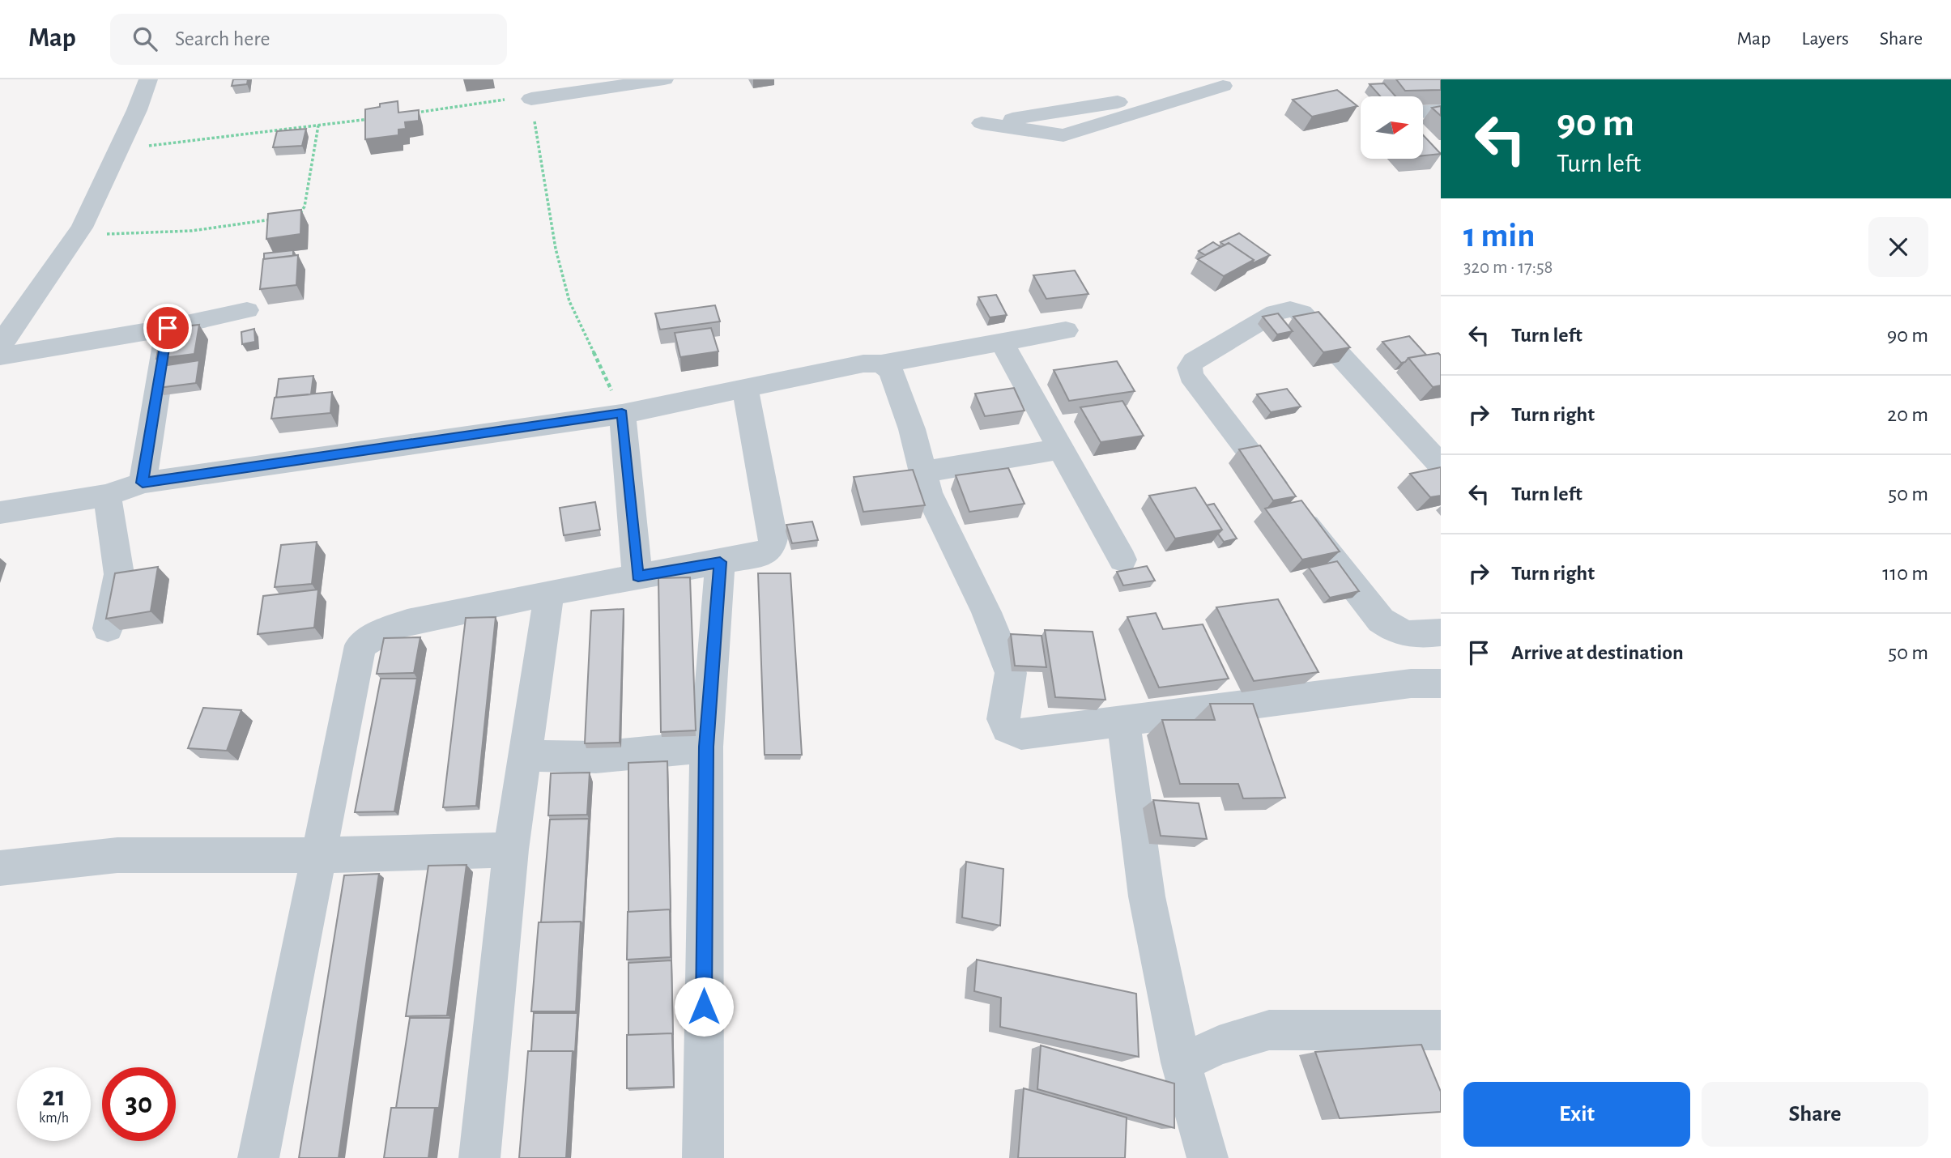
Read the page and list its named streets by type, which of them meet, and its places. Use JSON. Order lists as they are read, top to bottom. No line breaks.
{"north":"right","page":{"header":"Map","search":"Search here","nav":["Map","Layers","Share"],"turn":["90 m","Turn left"],"heading":["1 min","320 m · 17:58"],"list":[{"name":"Turn left","value":"90 m"},{"name":"Turn right","value":"20 m"},{"name":"Turn left","value":"50 m"},{"name":"Turn right","value":"110 m"},{"name":"Arrive at destination","value":"50 m"}],"speed":"21 km/h","limit":"30","buttons":["Exit","Share"]}}
